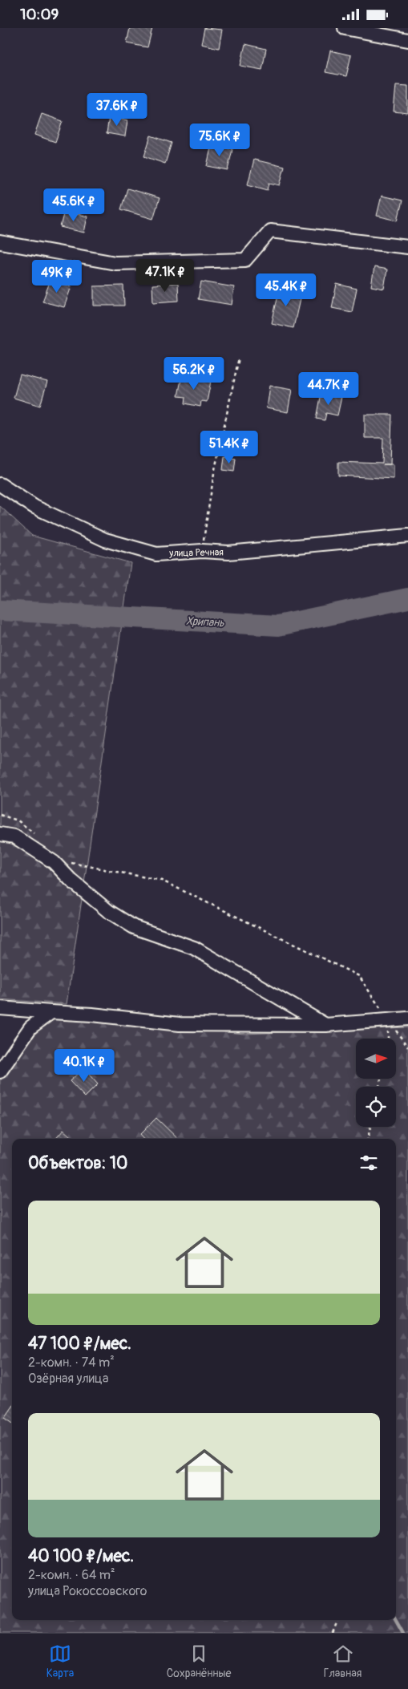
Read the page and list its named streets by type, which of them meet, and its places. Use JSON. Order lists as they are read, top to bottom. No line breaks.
{"streets":{"street":["улица Речная"]},"water":["Хрипань"],"north":"right","page":{"status":"10:09","price":["37.6K ₽","75.6K ₽","45.6K ₽","47.1K ₽","49K ₽","45.4K ₽","56.2K ₽","44.7K ₽","51.4K ₽","40.1K ₽"],"heading":"Объектов: 10","list":[{"name":"47 100 ₽/мес.","note":"2-комн. · 74 m² · Озёрная улица"},{"name":"40 100 ₽/мес.","note":"2-комн. · 64 m² · улица Рокоссовского"}],"tabs":["Карта","Сохранённые","Главная"]}}
